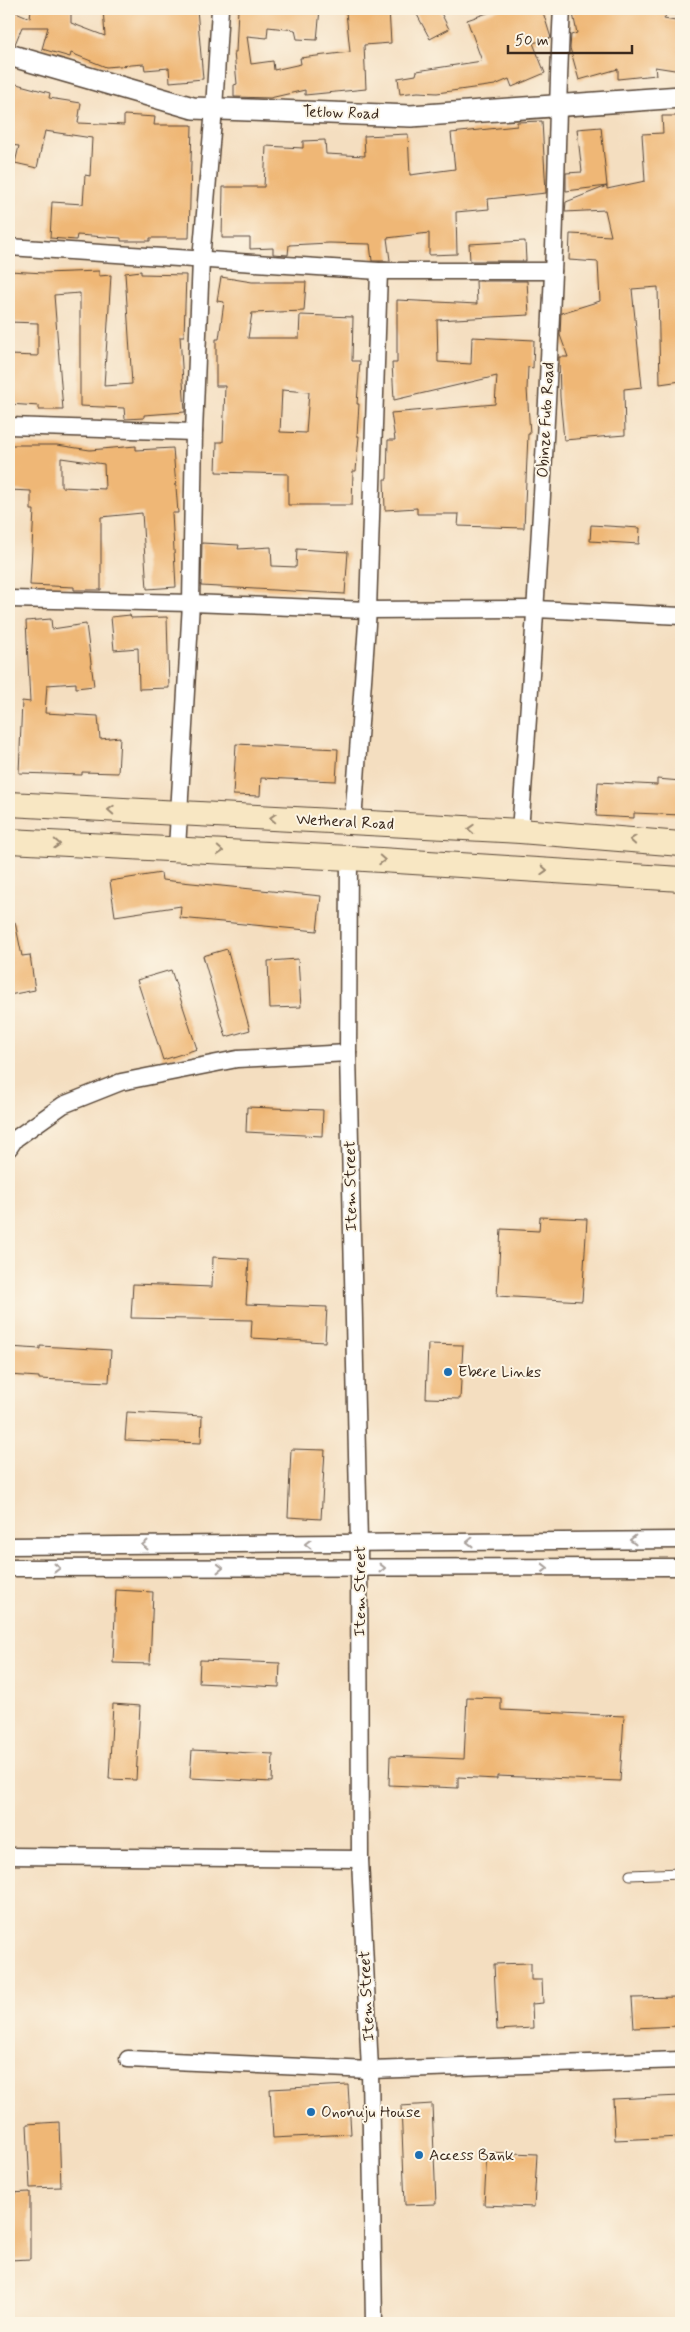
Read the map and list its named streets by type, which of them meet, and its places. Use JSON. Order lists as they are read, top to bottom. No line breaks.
{"streets":{"main road":["Wetheral Road"],"street":["Tetlow Road","Obinze Futo Road","Item Street"]},"crossings":[["Tetlow Road","Obinze Futo Road"],["Obinze Futo Road","Wetheral Road"]],"places":["Ebere Links","Ononuju House","Access Bank"],"scale_bar":"50 m"}
